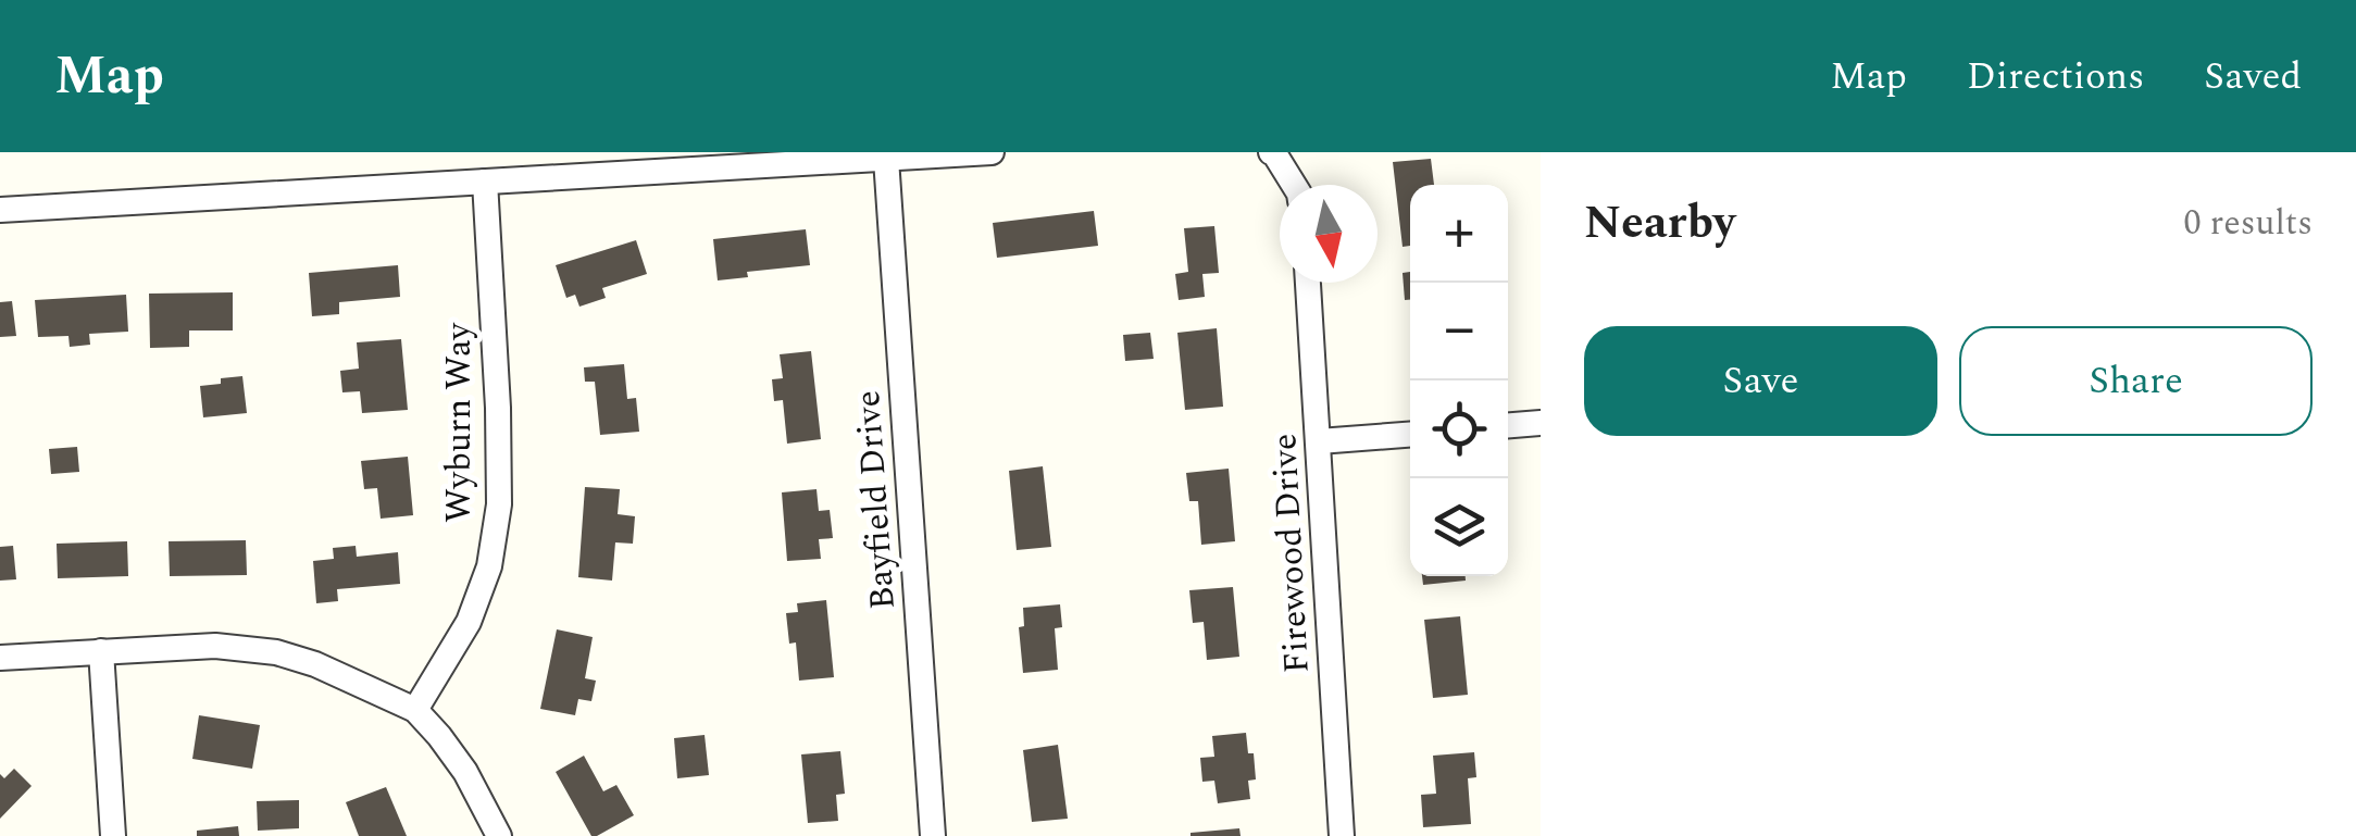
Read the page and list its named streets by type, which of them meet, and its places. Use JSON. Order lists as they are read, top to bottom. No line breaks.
{"streets":{"street":["Wyburn Way","Bayfield Drive","Firewood Drive"]},"north":"bottom","page":{"header":"Map","nav":["Map","Directions","Saved"],"heading":["Nearby","0 results"],"map_buttons":["+","−"],"buttons":["Save","Share"]}}
